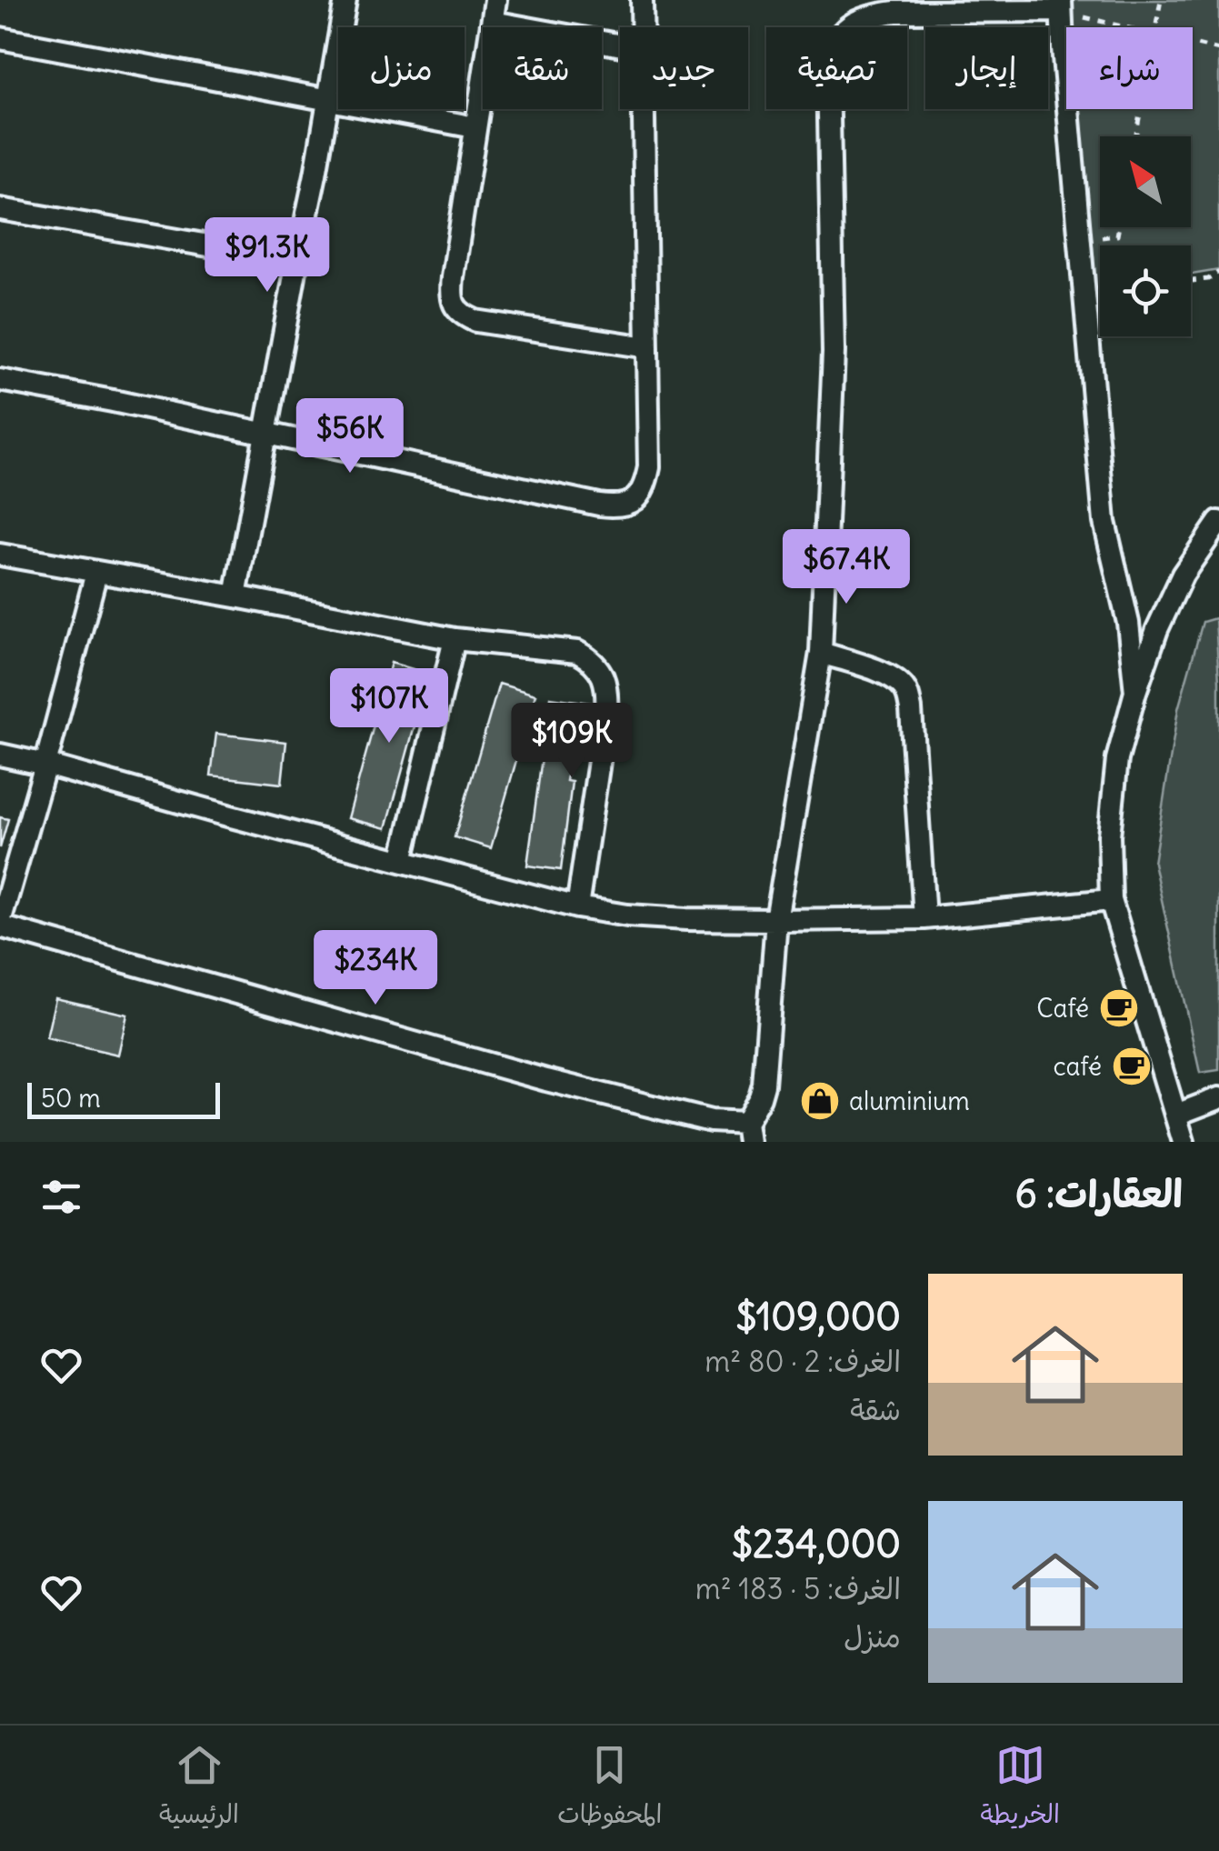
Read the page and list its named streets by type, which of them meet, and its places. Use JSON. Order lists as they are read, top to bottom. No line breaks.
{"places":{"cafe":["Café","café"],"shop":["aluminium"]},"scale_bar":"50 m","north":"top left","page":{"chip":["شراء","إيجار","تصفية","جديد","شقة","منزل"],"price":["$91.3K","$56K","$67.4K","$107K","$109K","$234K"],"scale":"50 m","heading":"العقارات: 6","list":[{"name":"$109,000","note":"الغرف: 2 · 80 m² · شقة"},{"name":"$234,000","note":"الغرف: 5 · 183 m² · منزل"}],"tabs":["الخريطة","المحفوظات","الرئيسية"]}}
